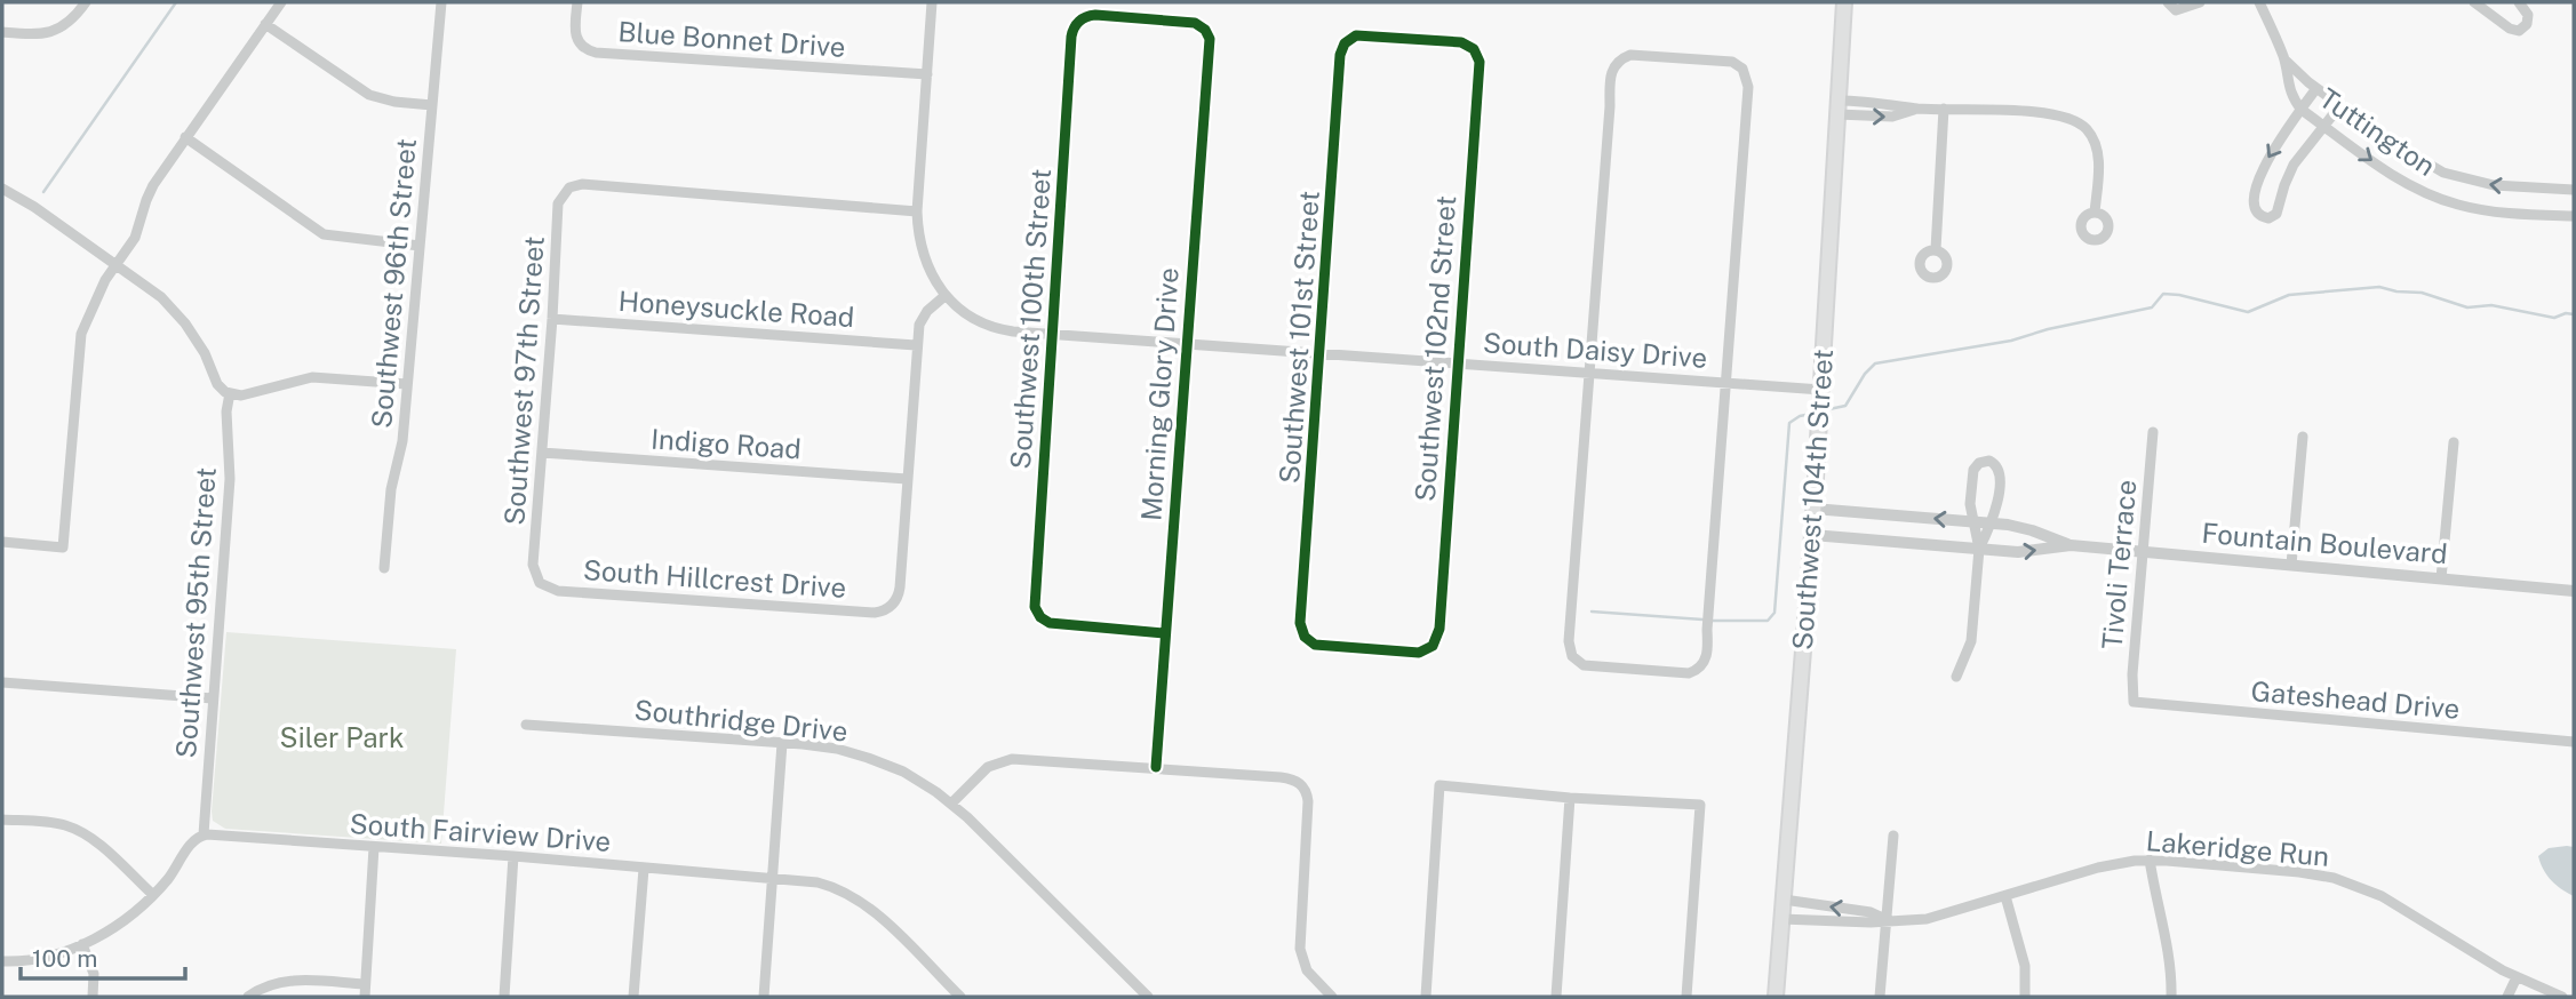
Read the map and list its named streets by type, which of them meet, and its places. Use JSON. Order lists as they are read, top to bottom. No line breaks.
{"streets":{"main road":["Southwest 104th Street"],"street":["Blue Bonnet Drive","Tuttington","Southwest 96th Street","Honeysuckle Road","Southwest 100th Street","Southwest 101st Street","Southwest 102nd Street","South Daisy Drive","Southwest 97th Street","Morning Glory Drive","Indigo Road","Fountain Boulevard","Tivoli Terrace","South Hillcrest Drive","Southwest 95th Street","Gateshead Drive","Southridge Drive","South Fairview Drive","Lakeridge Run"]},"crossings":[["Honeysuckle Road","Southwest 97th Street"],["Southwest 100th Street","South Daisy Drive"],["Southwest 100th Street","Morning Glory Drive"],["Southwest 101st Street","Southwest 102nd Street"],["Southwest 101st Street","South Daisy Drive"],["Southwest 102nd Street","South Daisy Drive"],["South Daisy Drive","Morning Glory Drive"],["South Daisy Drive","Southwest 104th Street"],["Southwest 97th Street","Indigo Road"],["Southwest 97th Street","South Hillcrest Drive"],["Indigo Road","South Hillcrest Drive"],["Southwest 104th Street","Fountain Boulevard"],["Southwest 104th Street","Lakeridge Run"],["Fountain Boulevard","Tivoli Terrace"],["Tivoli Terrace","Gateshead Drive"],["Southwest 95th Street","South Fairview Drive"]],"parks":["Siler Park"],"scale_bar":"100 m"}
